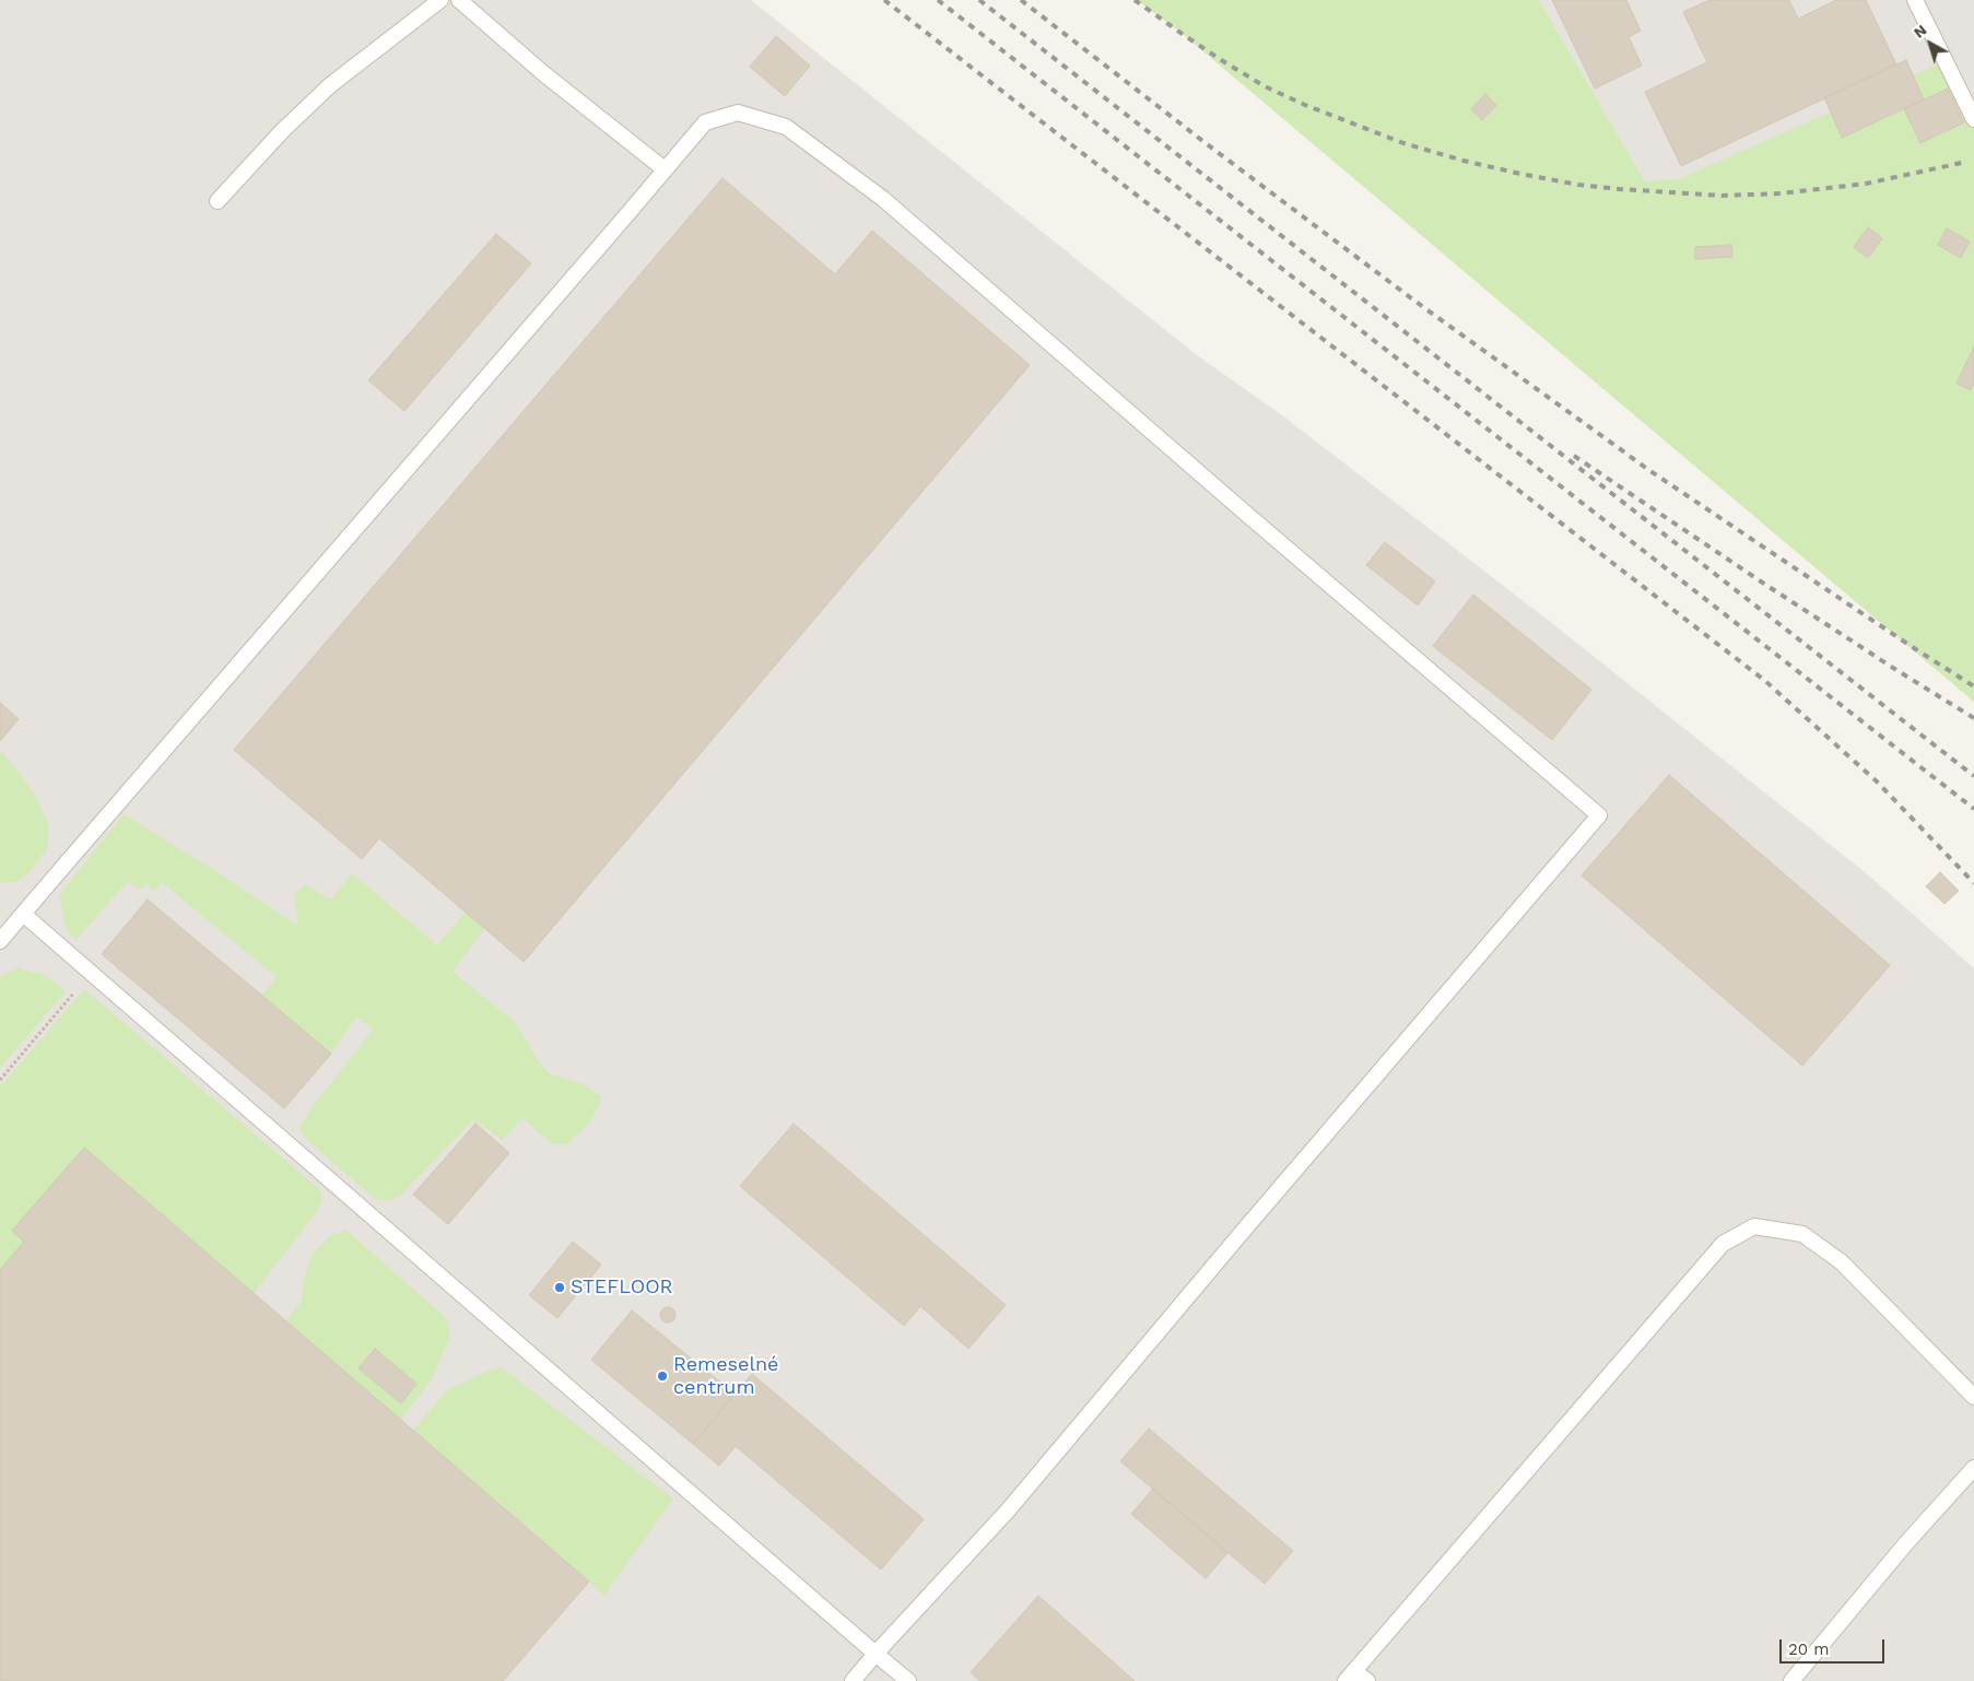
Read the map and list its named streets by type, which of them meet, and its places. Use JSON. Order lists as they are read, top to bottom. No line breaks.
{"places":["STEFLOOR","Remeselné centrum"],"scale_bar":"20 m","north":"top left"}
